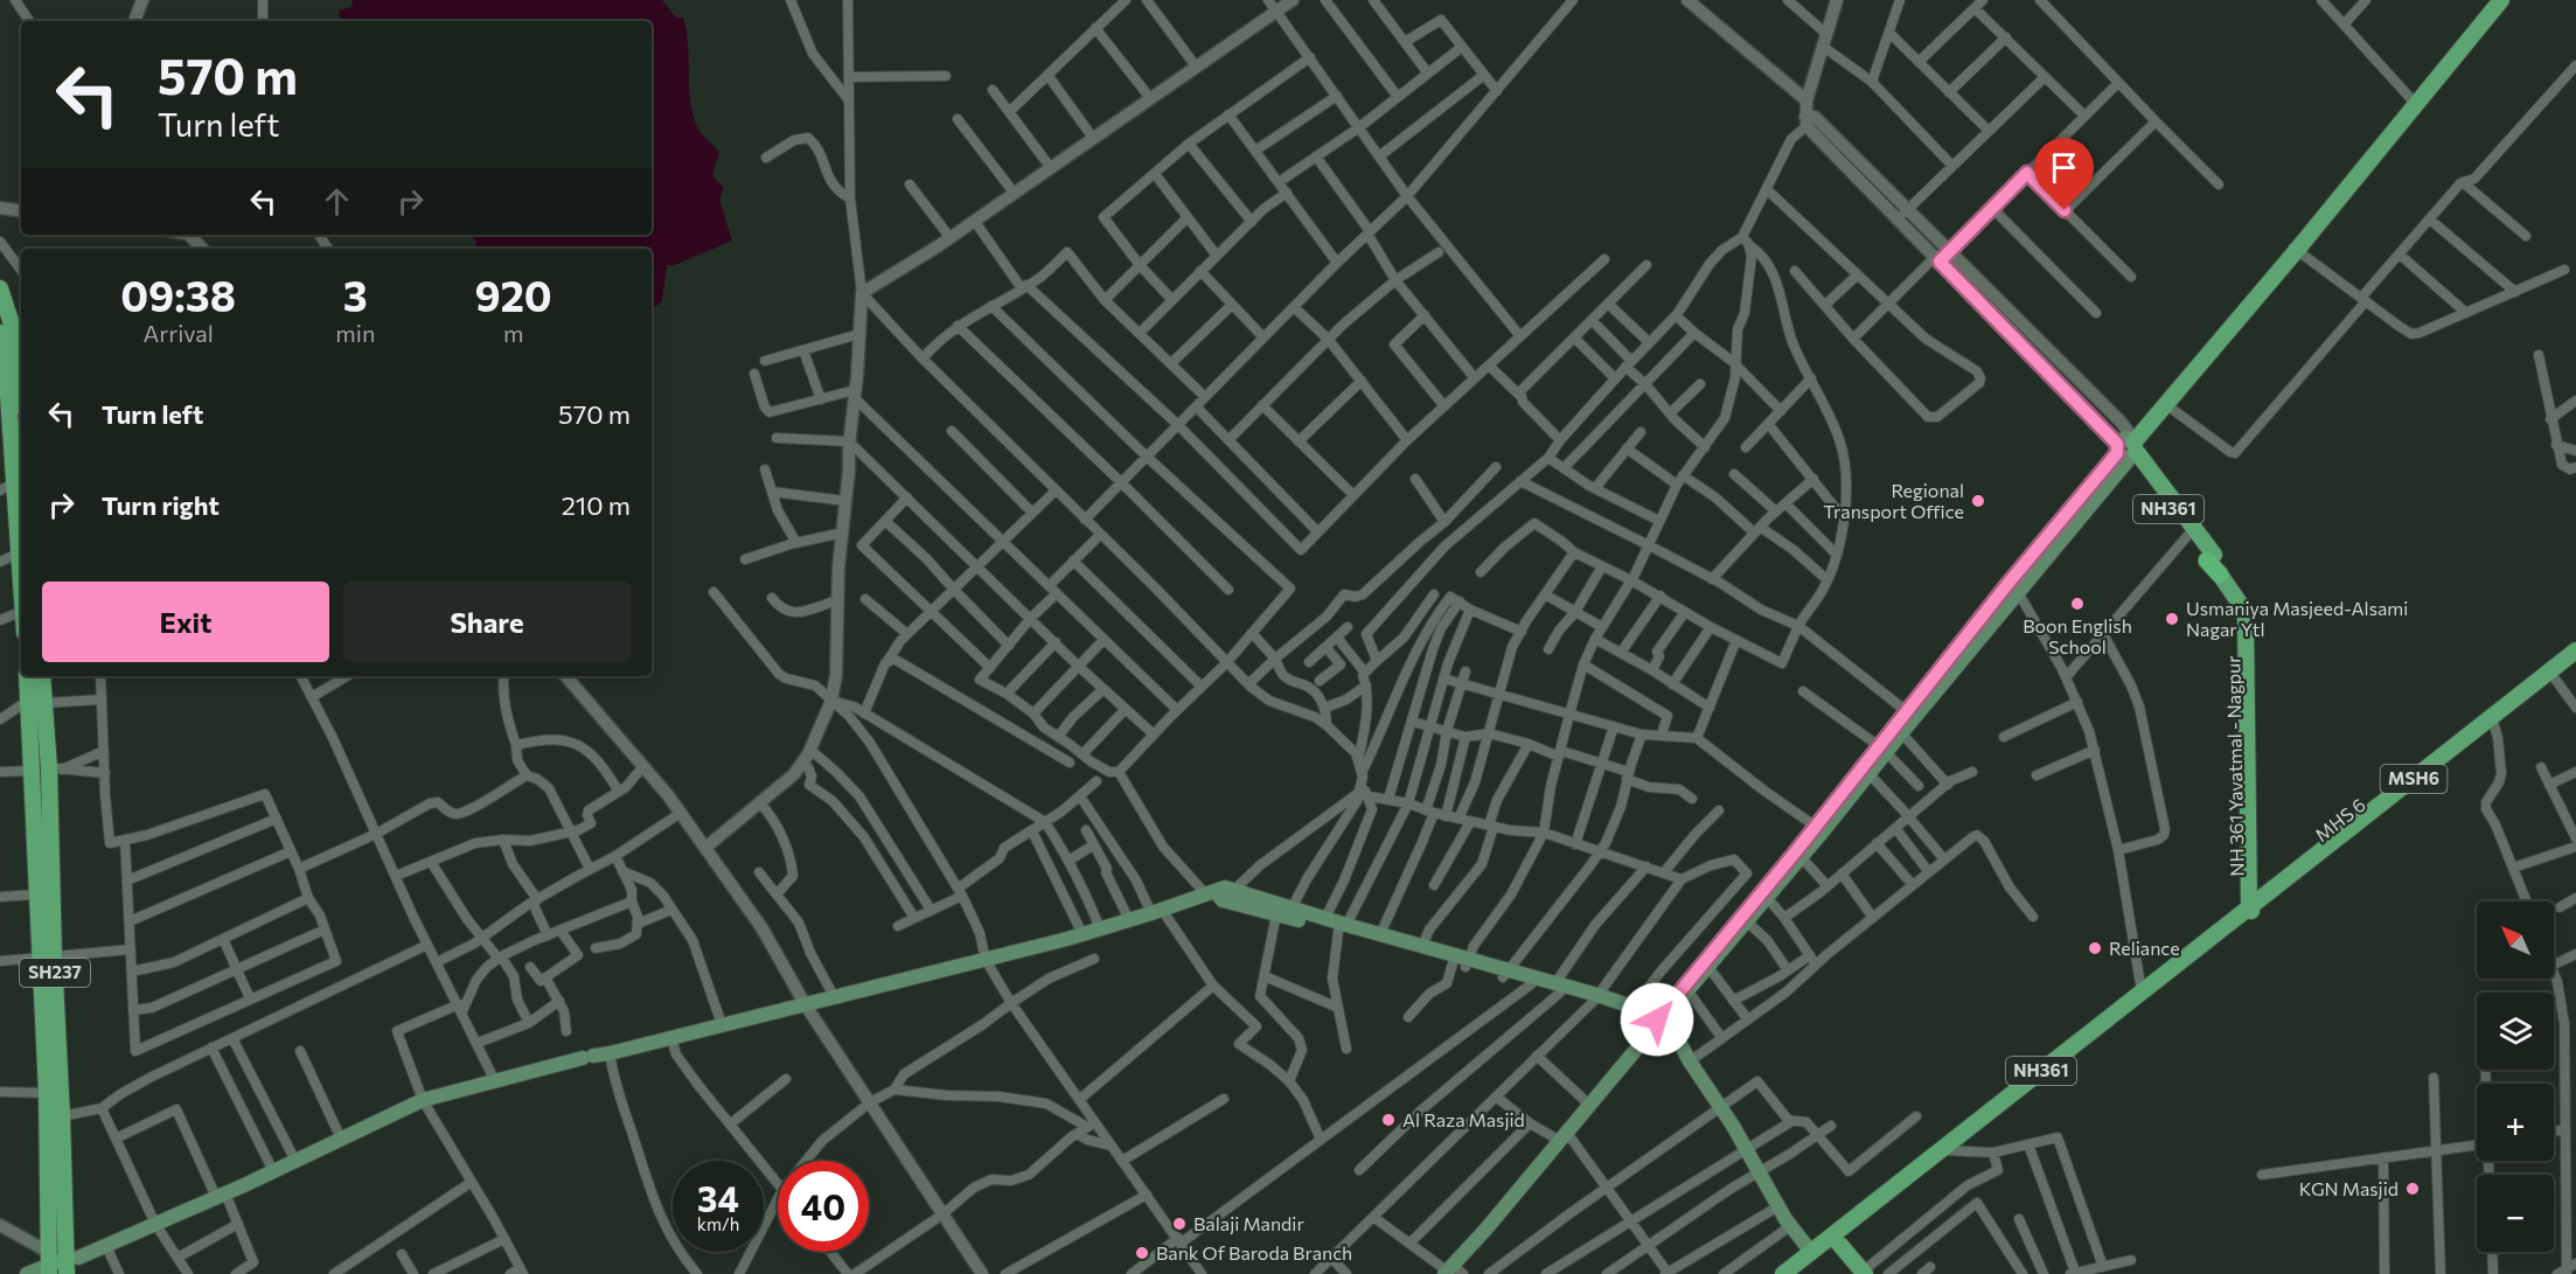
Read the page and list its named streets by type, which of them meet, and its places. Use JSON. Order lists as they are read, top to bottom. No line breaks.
{"streets":{"highway":["NH361"],"main road":["MSH6","SH237"]},"crossings":[["NH361","MSH6"]],"places":["Regional Transport Office","Boon English School","Usmaniya Masjeed-Alsami Nagar Ytl","Reliance","Al Raza Masjid","KGN Masjid","Balaji Mandir","Bank Of Baroda Branch"],"north":"top left","page":{"turn":["570 m","Turn left"],"eta":["09:38","Arrival","3","min","920","m"],"list":[{"name":"Turn left","value":"570 m"},{"name":"Turn right","value":"210 m"}],"buttons":["Exit","Share"],"map_buttons":["+","−"],"speed":"34 km/h","limit":"40"}}
